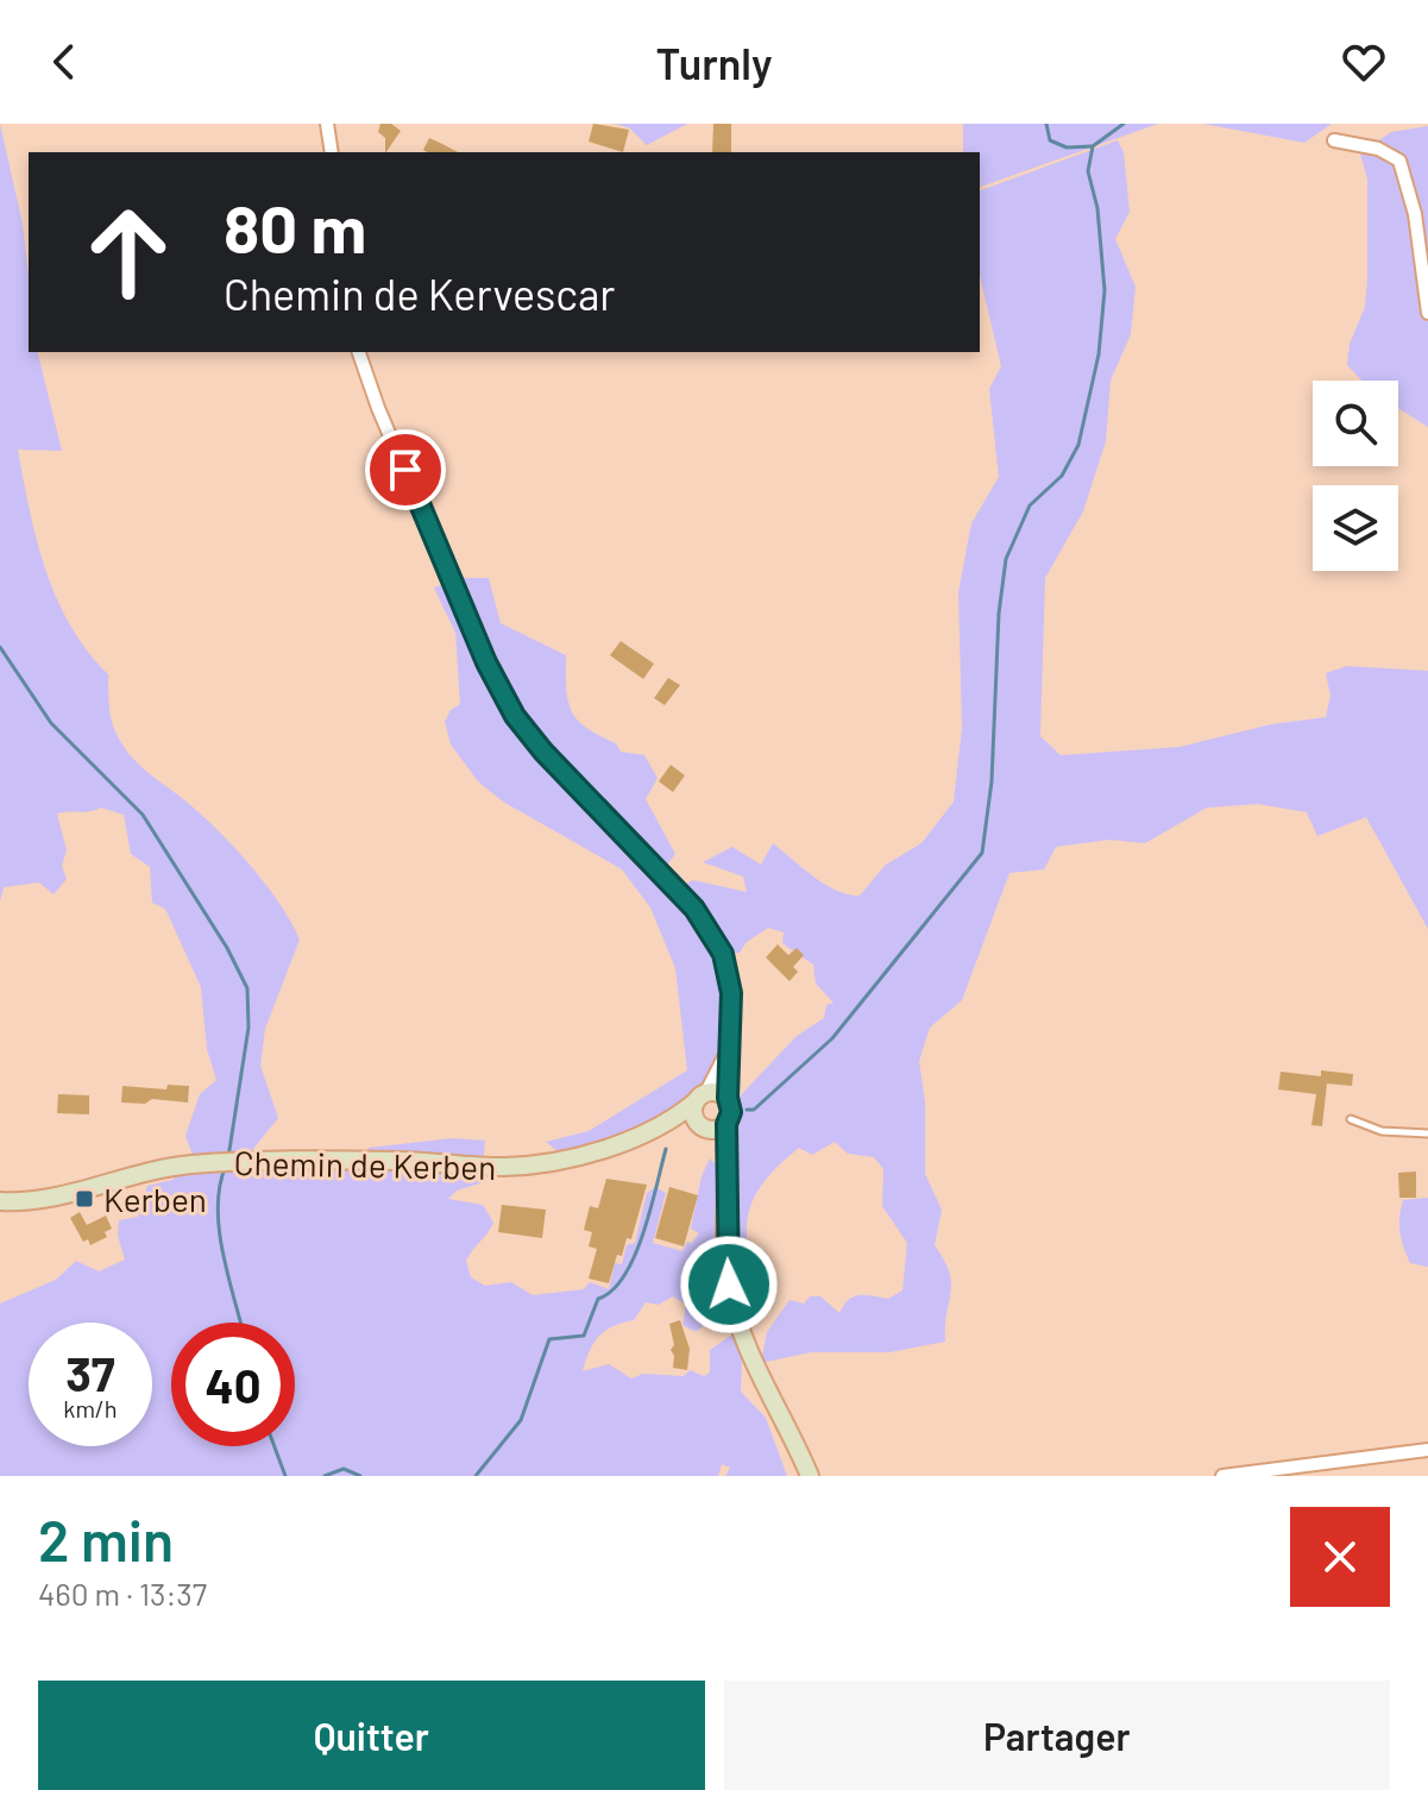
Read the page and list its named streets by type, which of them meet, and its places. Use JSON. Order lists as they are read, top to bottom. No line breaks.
{"streets":{"street":["Chemin de Kerben"]},"places":{"transit":["Kerben"]},"page":{"header":"Turnly","turn":["80 m","Chemin de Kervescar"],"speed":"37 km/h","limit":"40","heading":["2 min","460 m · 13:37"],"buttons":["Quitter","Partager"]}}
